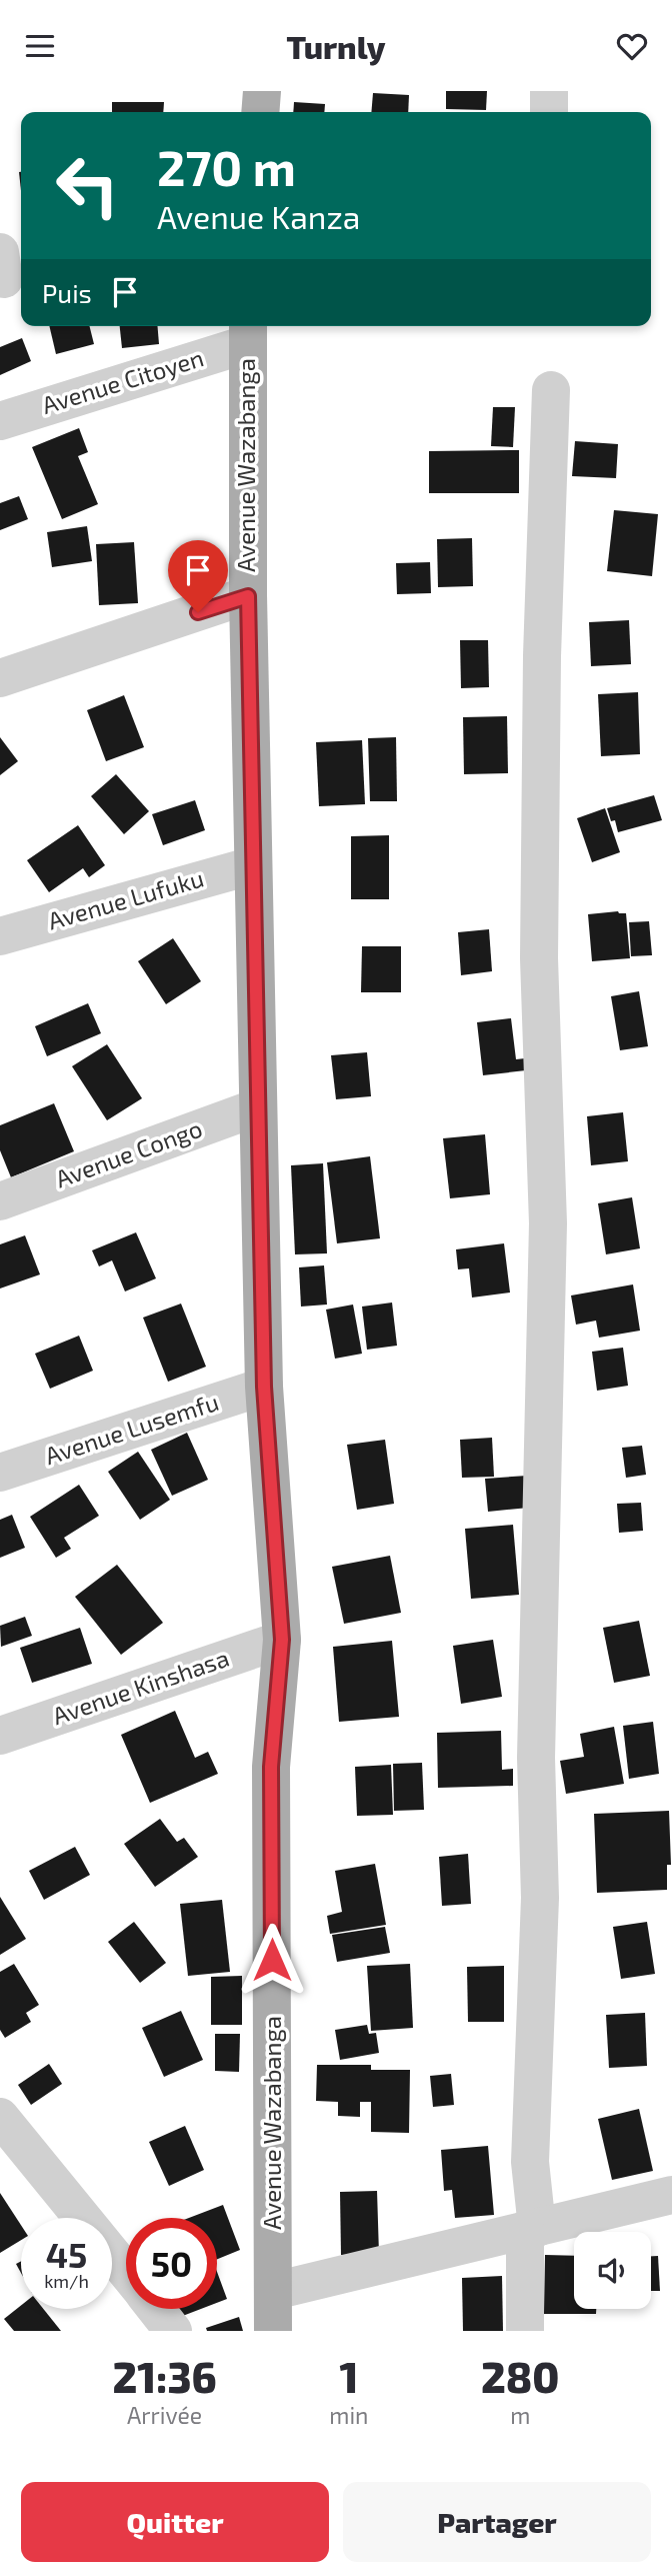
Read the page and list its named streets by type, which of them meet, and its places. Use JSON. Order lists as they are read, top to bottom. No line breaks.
{"streets":{"main road":["Avenue Wazabanga"],"street":["Avenue Citoyen","Avenue Lufuku","Avenue Congo","Avenue Lusemfu","Avenue Kinshasa"]},"crossings":[["Avenue Citoyen","Avenue Wazabanga"],["Avenue Wazabanga","Avenue Lufuku"],["Avenue Wazabanga","Avenue Congo"],["Avenue Wazabanga","Avenue Lusemfu"],["Avenue Wazabanga","Avenue Kinshasa"]],"page":{"header":"Turnly","turn":["270 m","Avenue Kanza"],"then":"Puis","speed":"45 km/h","limit":"50","eta":["21:36","Arrivée","1","min","280","m"],"buttons":["Quitter","Partager"]}}
